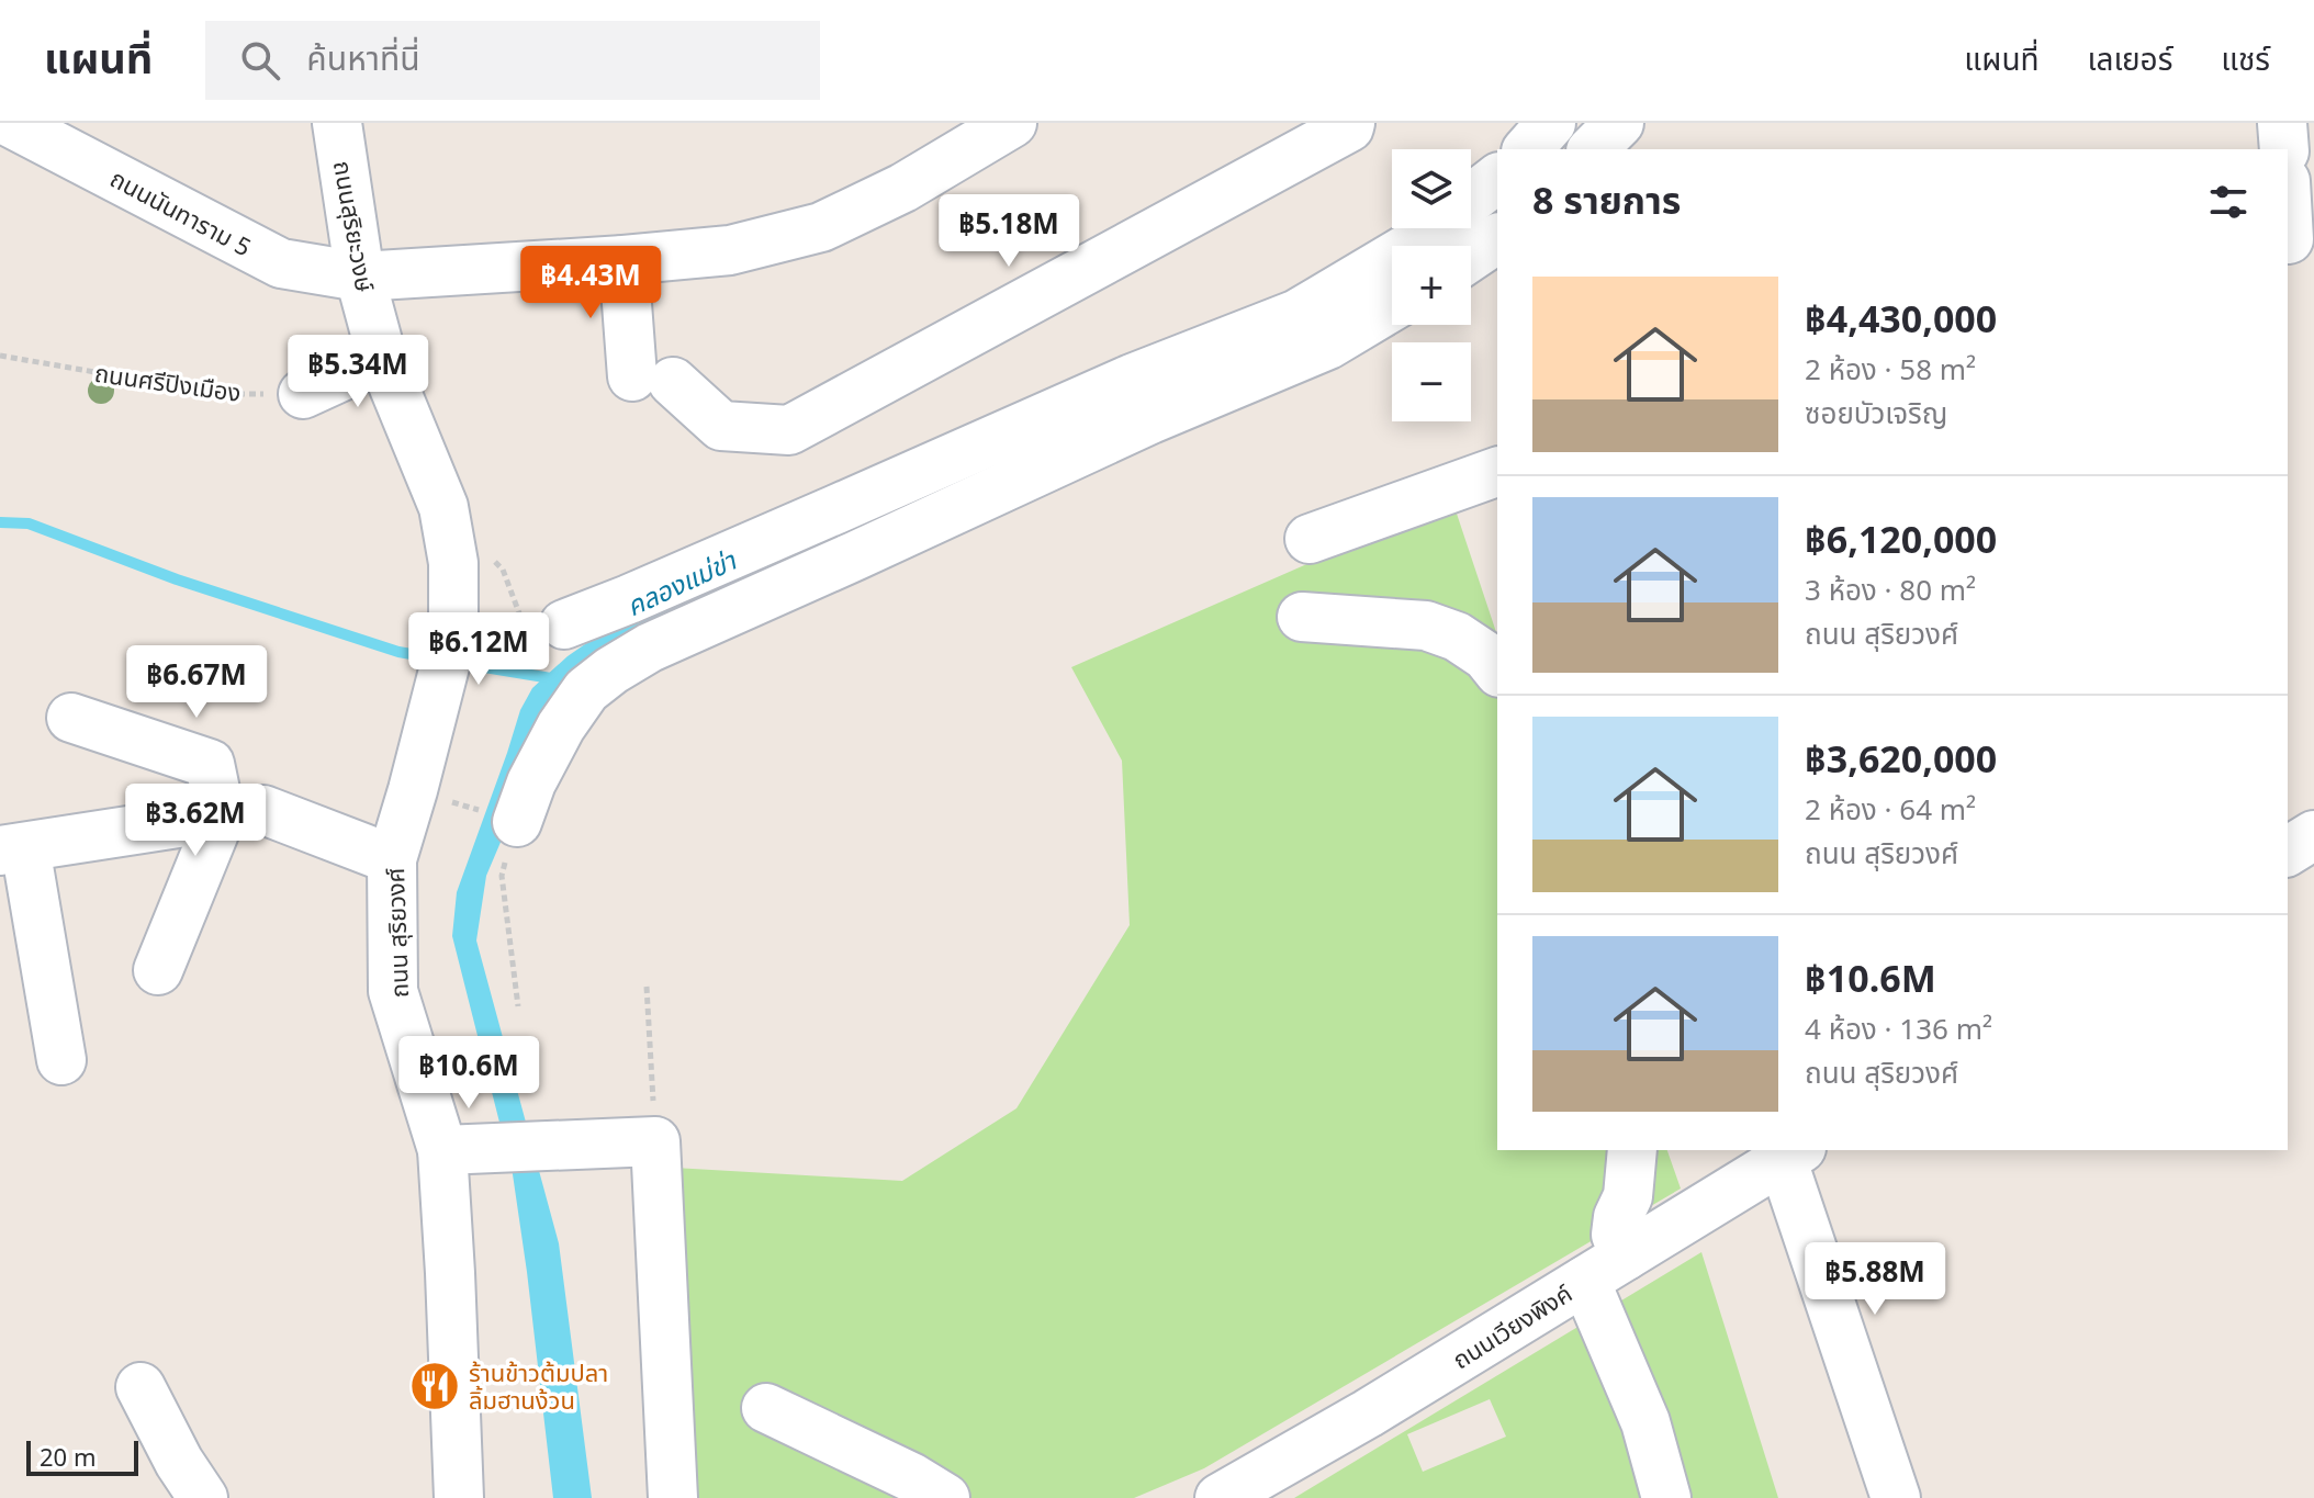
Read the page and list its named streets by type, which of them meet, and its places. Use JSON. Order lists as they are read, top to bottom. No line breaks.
{"streets":{"street":["ถนนนันทาราม 5","ถนนสุริยะวงษ์","ถนน สุริยวงศ์","ถนนเวียงพิงค์"],"path":["ถนนศรีปิงเมือง"]},"crossings":[["ถนนนันทาราม 5","ถนนสุริยะวงษ์"],["ถนนสุริยะวงษ์","ถนน สุริยวงศ์"]],"water":["คลองแม่ข่า"],"places":{"restaurant":["ร้านข้าวต้มปลา ลิ้มฮานง้วน"]},"scale_bar":"20 m","page":{"header":"แผนที่","search":"ค้นหาที่นี่","nav":["แผนที่","เลเยอร์","แชร์"],"map_buttons":["+","−"],"heading":"8 รายการ","price":["฿5.18M","฿4.43M","฿5.34M","฿6.12M","฿6.67M","฿3.62M","฿10.6M","฿5.88M"],"list":[{"name":"฿4,430,000","note":"2 ห้อง · 58 m² · ซอยบัวเจริญ"},{"name":"฿6,120,000","note":"3 ห้อง · 80 m² · ถนน สุริยวงศ์"},{"name":"฿3,620,000","note":"2 ห้อง · 64 m² · ถนน สุริยวงศ์"},{"name":"฿10.6M","note":"4 ห้อง · 136 m² · ถนน สุริยวงศ์"}],"scale":"20 m"}}
